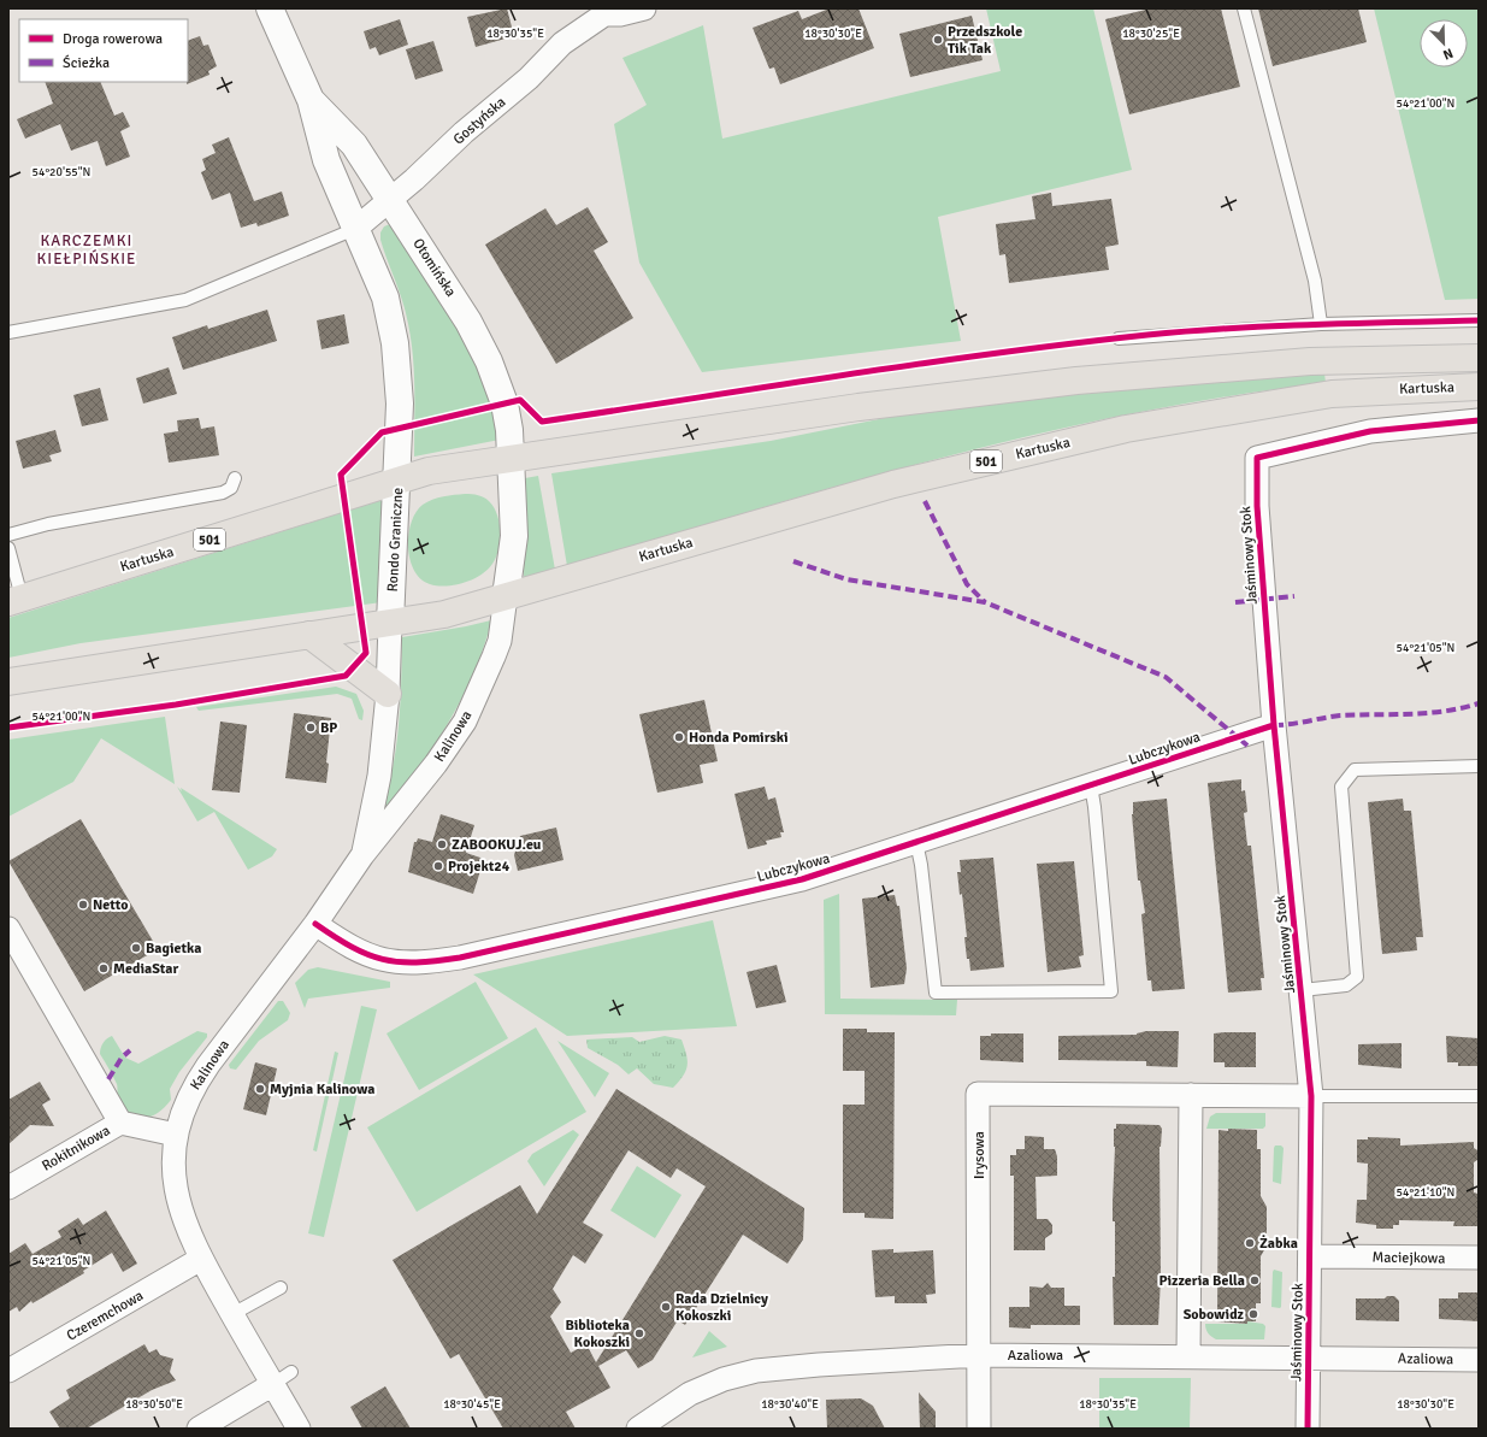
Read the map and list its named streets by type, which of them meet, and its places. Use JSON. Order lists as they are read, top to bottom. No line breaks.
{"streets":{"main road":["Kartuska","501","Rondo Graniczne"],"street":["Gostyńska","Otomińska","Jaśminowy Stok","Kalinowa","Lubczykowa","Rokitnikowa","Irysowa","Maciejkowa","Czeremchowa","Azaliowa"]},"crossings":[["Gostyńska","Otomińska"],["Otomińska","Kartuska"],["Otomińska","Rondo Graniczne"],["Kartuska","501"],["Kartuska","Rondo Graniczne"],["Kartuska","Kalinowa"],["501","Rondo Graniczne"],["501","Kalinowa"],["Rondo Graniczne","Kalinowa"],["Jaśminowy Stok","Lubczykowa"],["Jaśminowy Stok","Irysowa"],["Jaśminowy Stok","Maciejkowa"],["Jaśminowy Stok","Azaliowa"],["Kalinowa","Lubczykowa"],["Kalinowa","Rokitnikowa"],["Kalinowa","Czeremchowa"],["Irysowa","Azaliowa"]],"districts":["KARCZEMKI KIEŁPIŃSKIE"],"places":["Przedszkole Tik Tak","BP","Honda Pomirski","ZABOOKUJ.eu","Projekt24","Netto","Bagietka","MediaStar","Myjnia Kalinowa","Żabka","Pizzeria Bella","Rada Dzielnicy Kokoszki","Sobowidz","Biblioteka Kokoszki"],"legend":["Droga rowerowa","Ścieżka"],"north":"bottom right","coordinates":["18°30'35\"E","18°30'30\"E","18°30'25\"E","54°21'00\"N","54°20'55\"N","54°21'05\"N","54°21'10\"N","18°30'50\"E","18°30'45\"E","18°30'40\"E"]}
